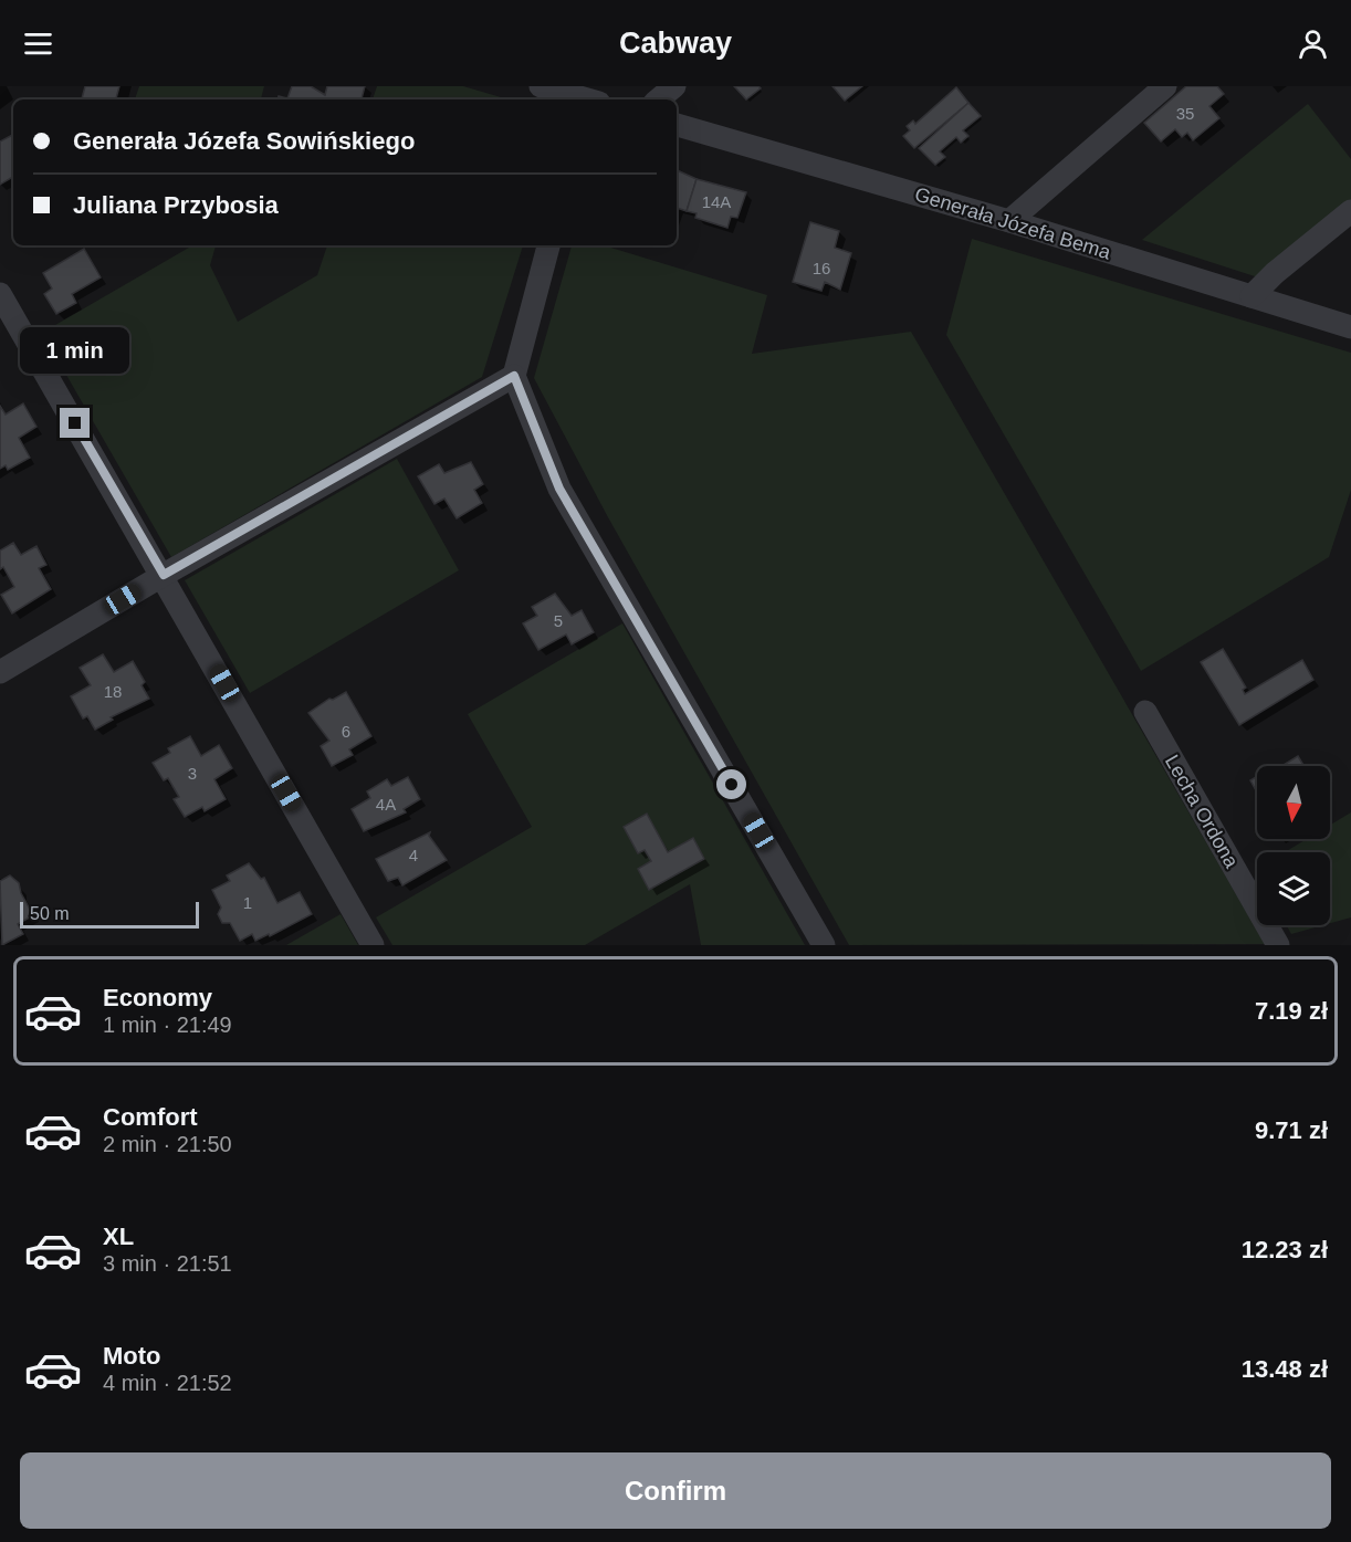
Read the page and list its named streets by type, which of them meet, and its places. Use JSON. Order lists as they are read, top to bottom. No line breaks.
{"streets":{"street":["Generała Józefa Bema","Lecha Ordona"]},"house_numbers":["35","14A","16","5","18","6","3","4A","4","1"],"scale_bar":"50 m","north":"bottom","page":{"header":"Cabway","banner":["Generała Józefa Sowińskiego","Juliana Przybosia"],"bubble":"1 min","scale":"50 m","list":[{"name":"Economy","note":"1 min · 21:49","value":"7.19 zł"},{"name":"Comfort","note":"2 min · 21:50","value":"9.71 zł"},{"name":"XL","note":"3 min · 21:51","value":"12.23 zł"},{"name":"Moto","note":"4 min · 21:52","value":"13.48 zł"}],"buttons":"Confirm"}}
